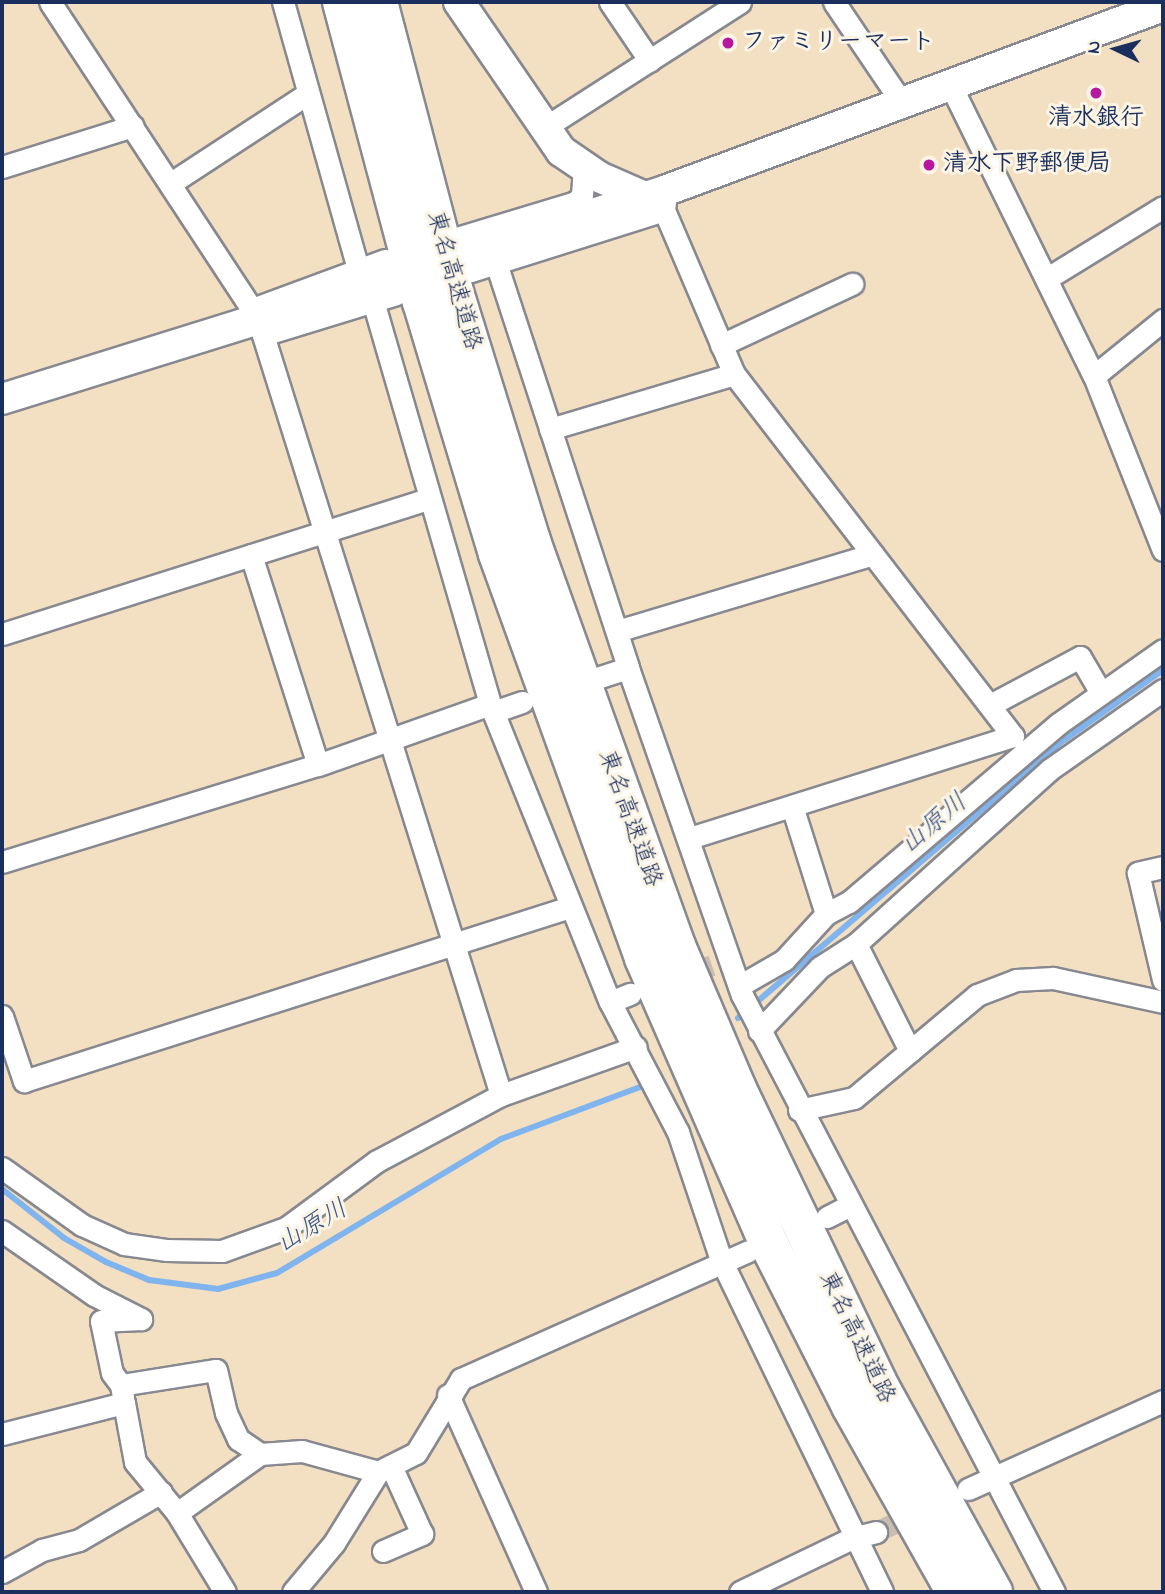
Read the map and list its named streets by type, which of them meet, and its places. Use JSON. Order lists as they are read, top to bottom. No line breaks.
{"streets":{"highway":["東名高速道路"]},"water":["山原川"],"places":["ファミリーマート","清水銀行","清水下野郵便局"],"north":"left"}
